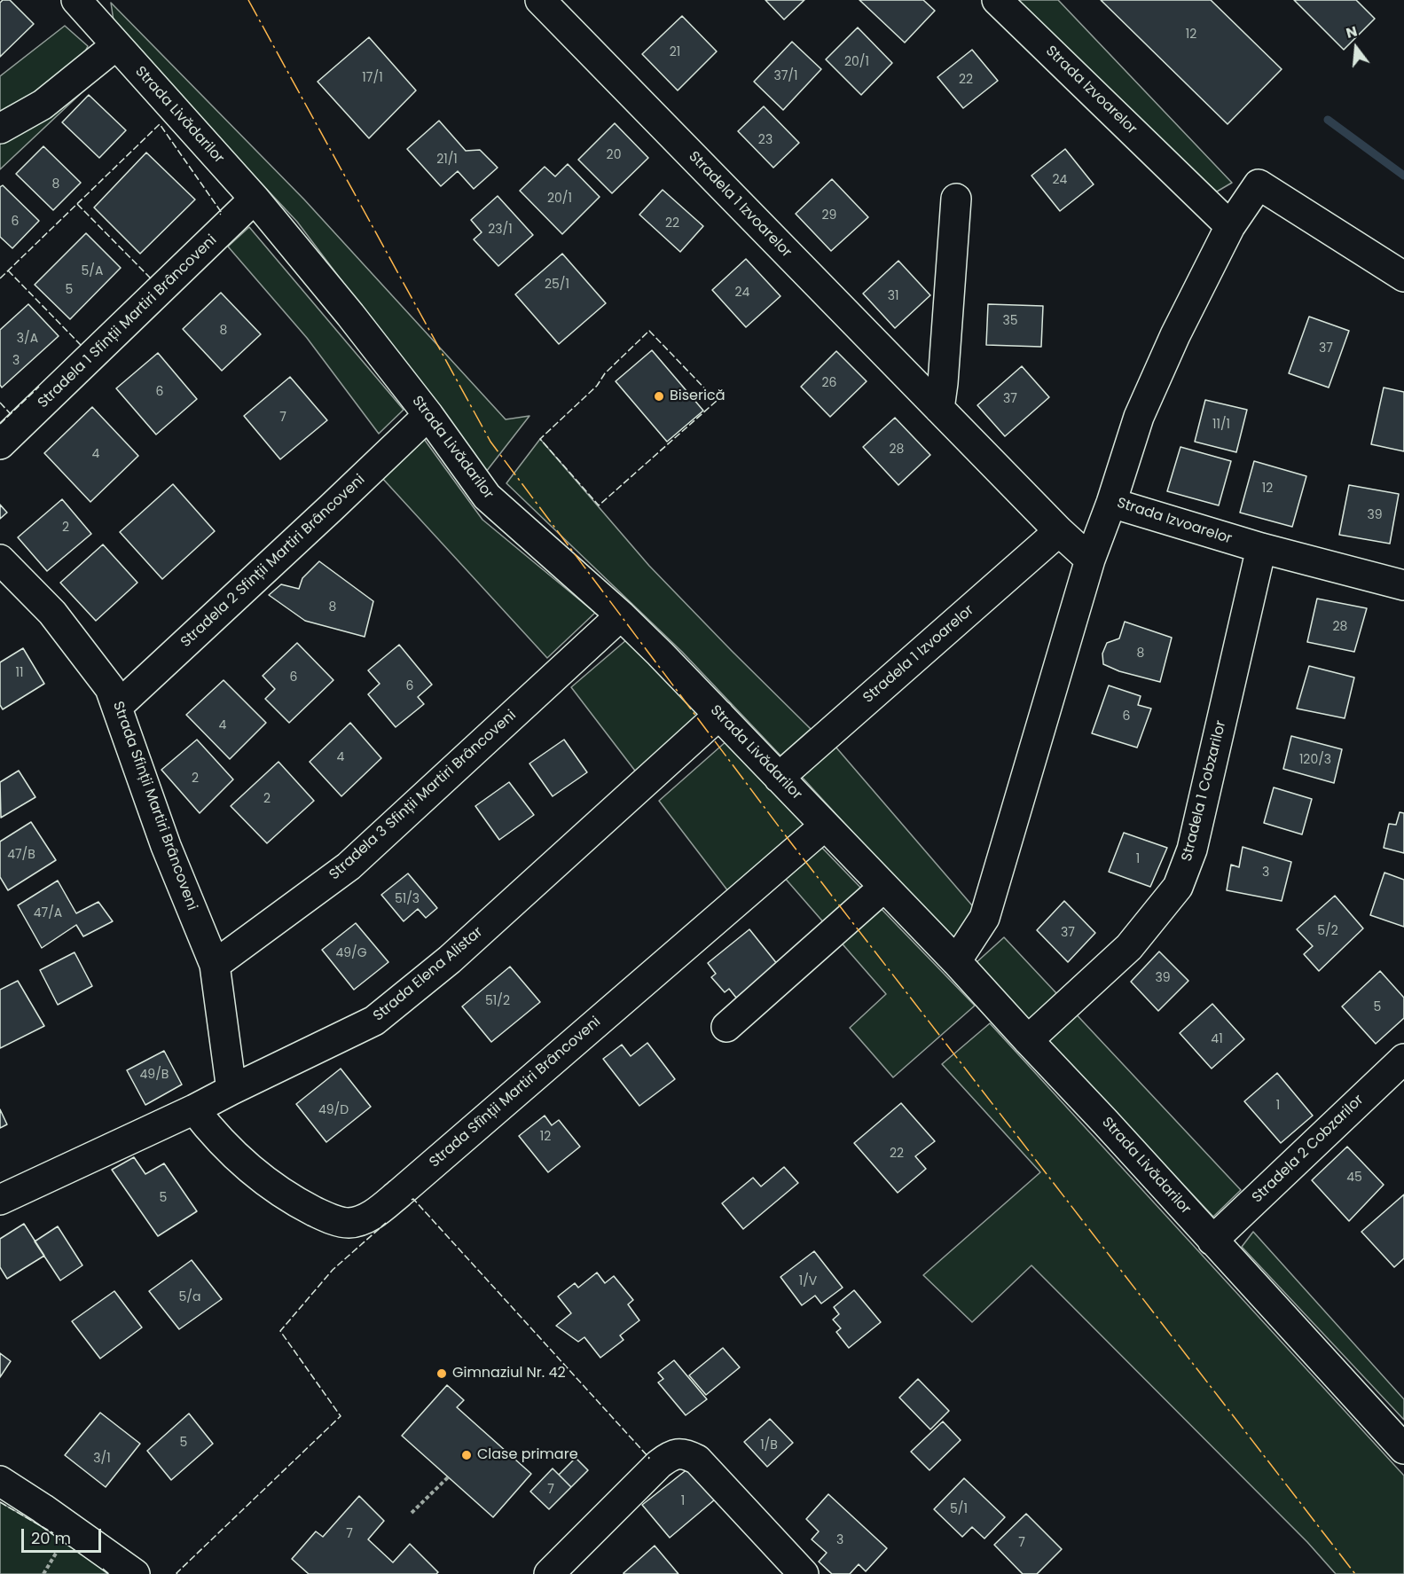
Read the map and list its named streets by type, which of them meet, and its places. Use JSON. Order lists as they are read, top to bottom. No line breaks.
{"streets":{"street":["Strada Izvoarelor","Strada Livădarilor","Stradela 1 Izvoarelor","Stradela 1 Sfinții Martiri Brâncoveni","Stradela 2 Sfinții Martiri Brâncoveni","Stradela 1 Cobzarilor","Stradela 3 Sfinții Martiri Brâncoveni","Strada Sfinții Martiri Brâncoveni","Strada Elena Alistar","Strada Sfînții Martiri Brâncoveni","Stradela 2 Cobzarilor"]},"crossings":[["Strada Izvoarelor","Stradela 1 Cobzarilor"],["Strada Livădarilor","Stradela 1 Izvoarelor"],["Strada Livădarilor","Stradela 1 Sfinții Martiri Brâncoveni"],["Strada Livădarilor","Stradela 2 Sfinții Martiri Brâncoveni"],["Strada Livădarilor","Stradela 1 Cobzarilor"],["Strada Livădarilor","Stradela 3 Sfinții Martiri Brâncoveni"],["Strada Livădarilor","Strada Elena Alistar"],["Strada Livădarilor","Strada Sfînții Martiri Brâncoveni"],["Strada Livădarilor","Stradela 2 Cobzarilor"],["Stradela 2 Sfinții Martiri Brâncoveni","Strada Sfinții Martiri Brâncoveni"],["Stradela 3 Sfinții Martiri Brâncoveni","Strada Sfinții Martiri Brâncoveni"],["Strada Sfinții Martiri Brâncoveni","Strada Elena Alistar"],["Strada Elena Alistar","Strada Sfînții Martiri Brâncoveni"]],"places":["Biserică","Gimnaziul Nr. 42","Clase primare"],"house_numbers":["12","21","20/1","37/1","17/1","22","23","20","21/1","24","8","20/1","29","6","22","23/1","5/A","25/1","5","24","31","35","8","3/A","37","3","26","6","37","7","11/1","28","4","12","39","2","8","28","8","11","6","6","6","4","4","120/3","2","2","47/B","1","3","51/3","47/A","5/2","37","49/G","39","51/2","5","41","49/B","1","49/D","12","22","45","5","1/V","5/a","5","1/B","3/1","7","1","5/1","7","3","7"],"scale_bar":"20 m","north":"top"}
